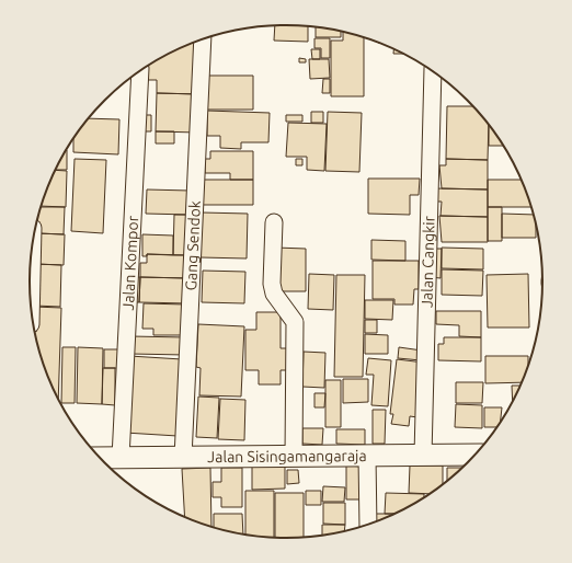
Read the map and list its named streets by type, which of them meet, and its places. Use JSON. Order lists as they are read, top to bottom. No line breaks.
{"streets":{"street":["Gang Sendok","Jalan Cangkir","Jalan Kompor","Jalan Sisingamangaraja"]},"crossings":[["Gang Sendok","Jalan Sisingamangaraja"],["Jalan Cangkir","Jalan Sisingamangaraja"],["Jalan Kompor","Jalan Sisingamangaraja"]]}
